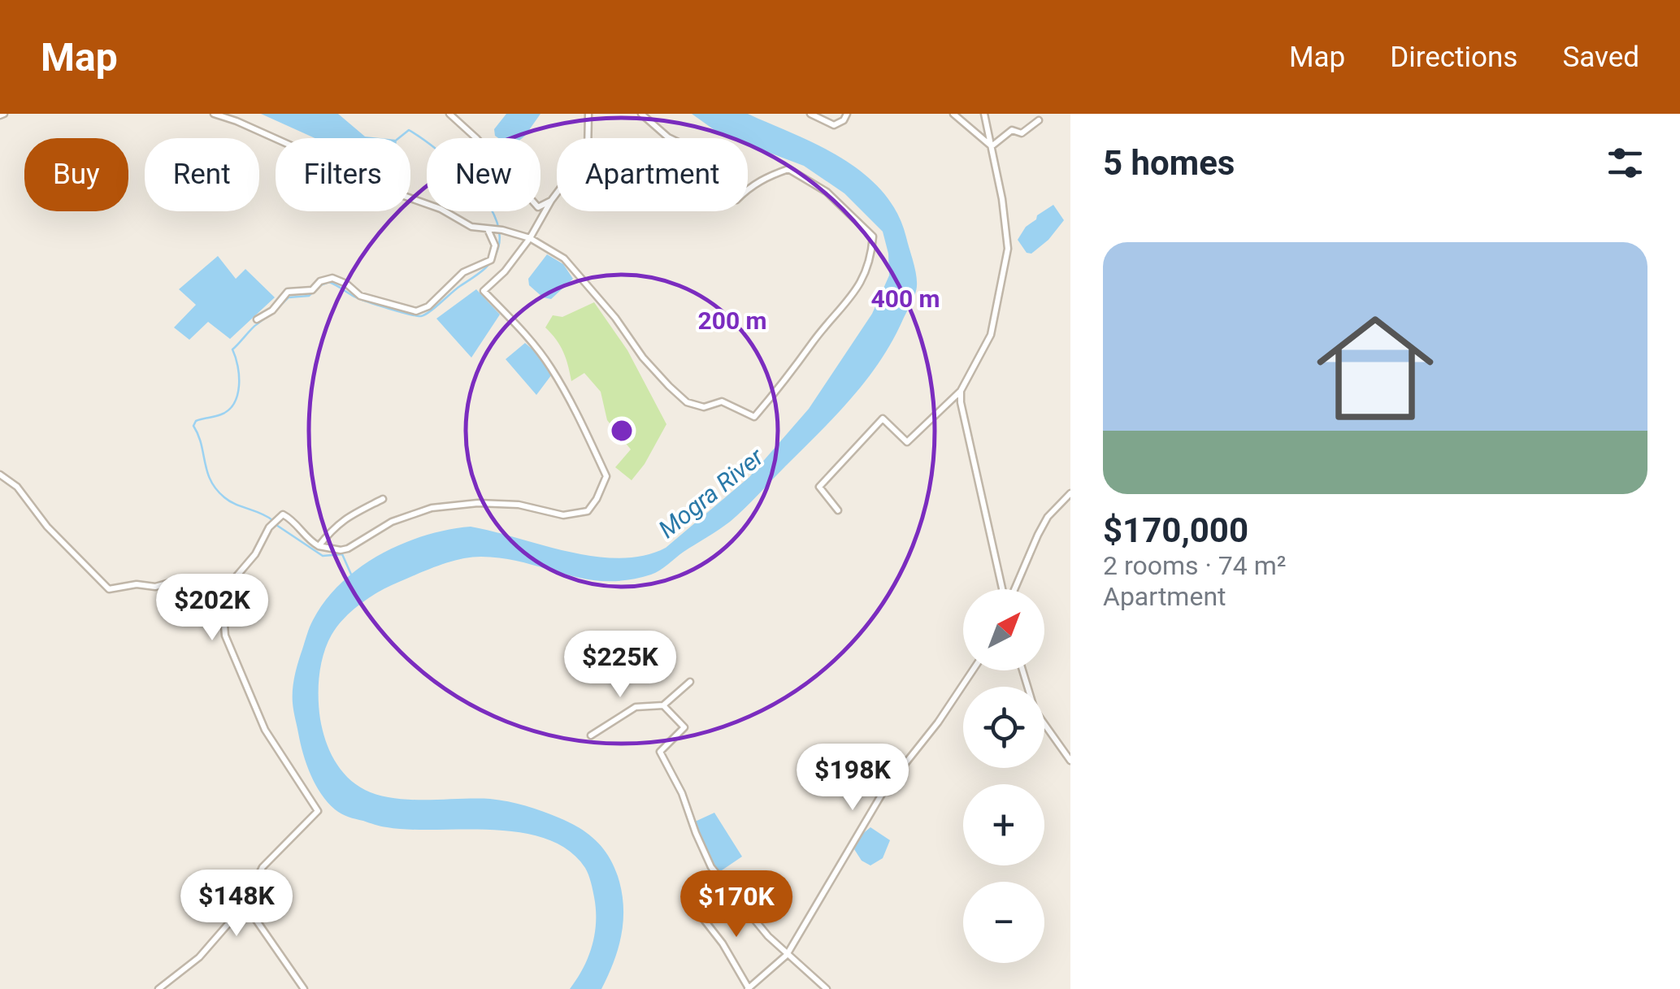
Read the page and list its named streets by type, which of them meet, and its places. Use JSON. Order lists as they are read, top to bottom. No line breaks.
{"water":["Mogra River"],"north":"top right","page":{"header":"Map","nav":["Map","Directions","Saved"],"heading":"5 homes","chip":["Buy","Rent","Filters","New","Apartment"],"list":[{"name":"$170,000","note":"2 rooms · 74 m² · Apartment"}],"price":["$202K","$225K","$198K","$148K","$170K"],"map_buttons":["+","−"]},"rings":["400 m","200 m"]}
